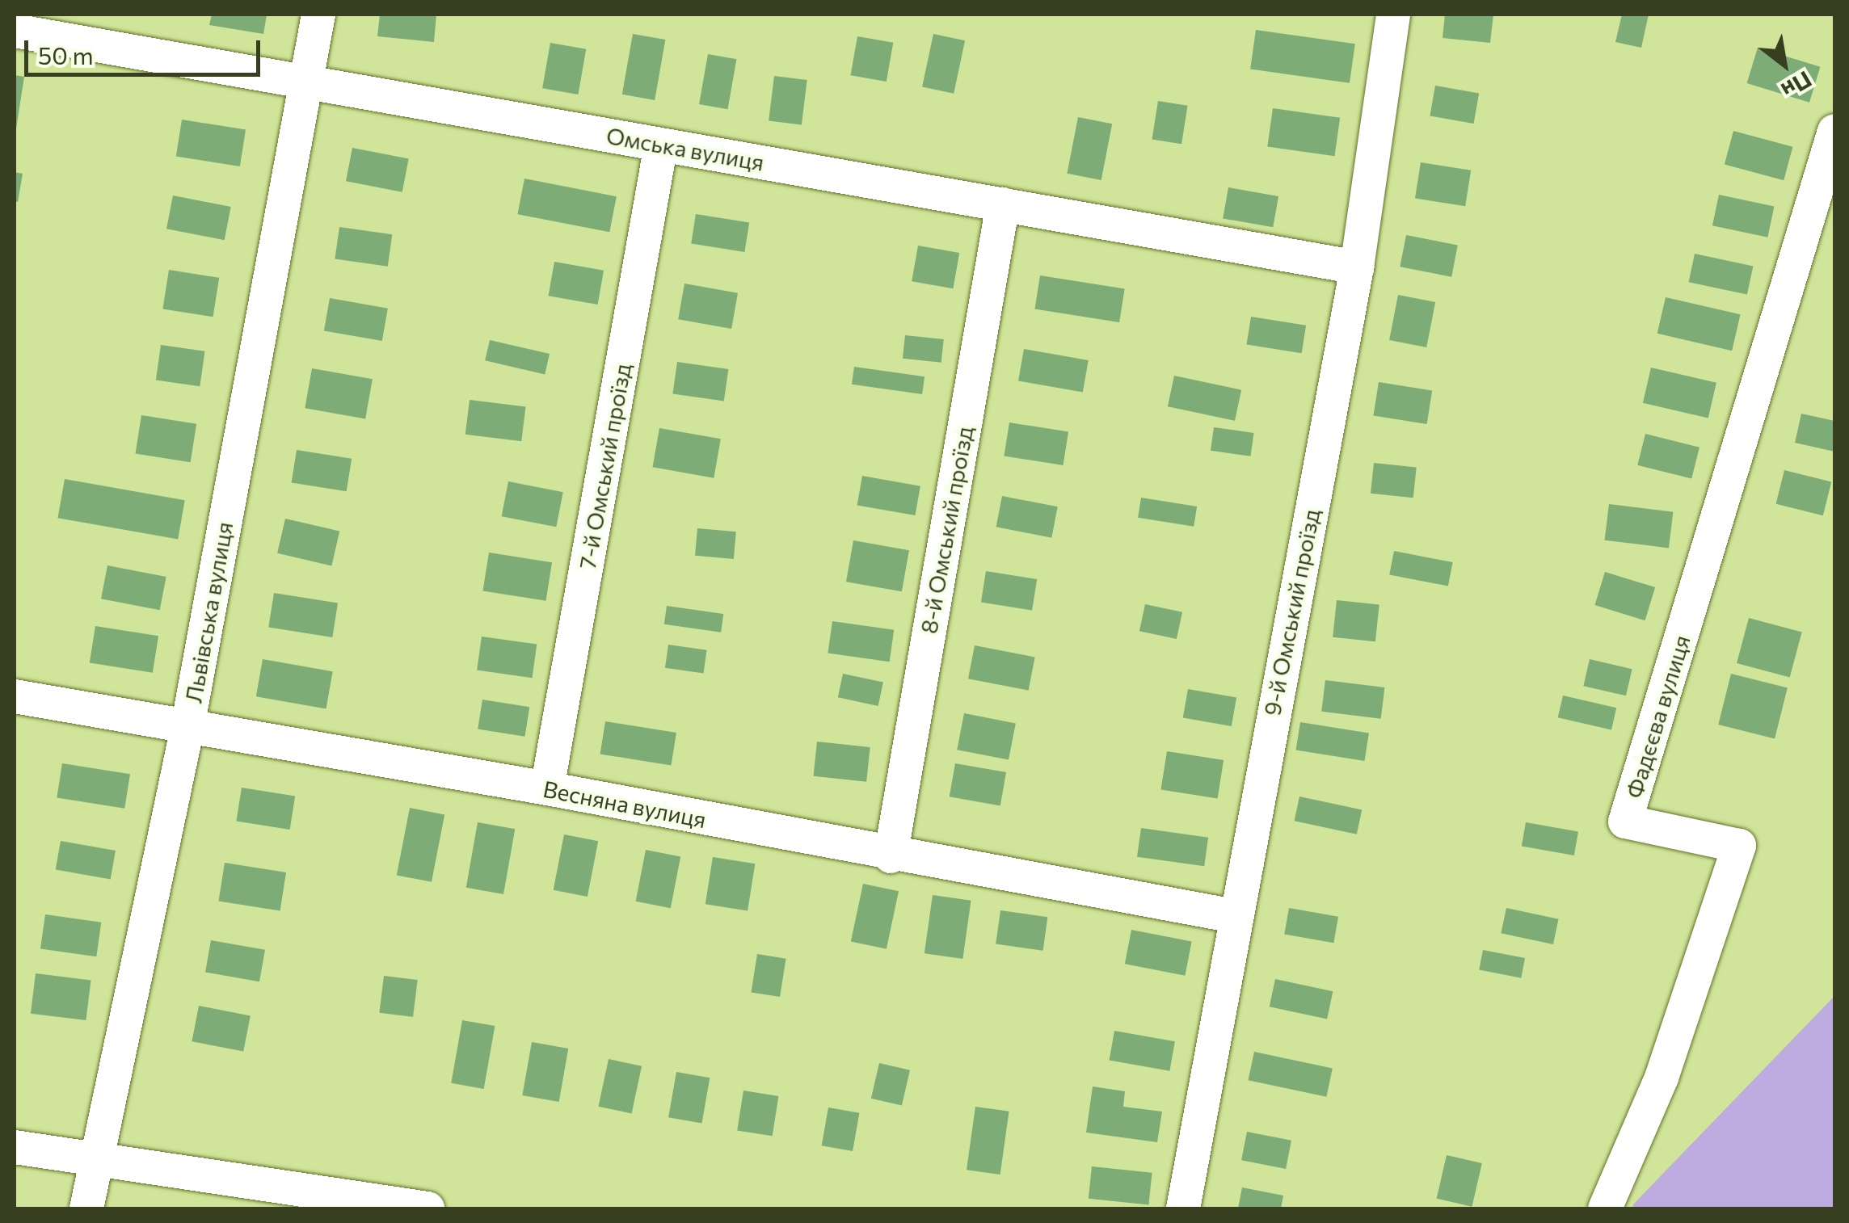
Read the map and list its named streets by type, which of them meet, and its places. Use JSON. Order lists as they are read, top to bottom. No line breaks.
{"streets":{"street":["Омська вулиця","7-й Омський проїзд","8-й Омський проїзд","Львівська вулиця","9-й Омський проїзд","Фадєєва вулиця","Весняна вулиця"]},"crossings":[["Омська вулиця","7-й Омський проїзд"],["Омська вулиця","8-й Омський проїзд"],["Омська вулиця","Львівська вулиця"],["Омська вулиця","9-й Омський проїзд"],["7-й Омський проїзд","Весняна вулиця"],["8-й Омський проїзд","Весняна вулиця"],["Львівська вулиця","Весняна вулиця"],["9-й Омський проїзд","Весняна вулиця"]],"scale_bar":"50 m","north":"bottom right"}
